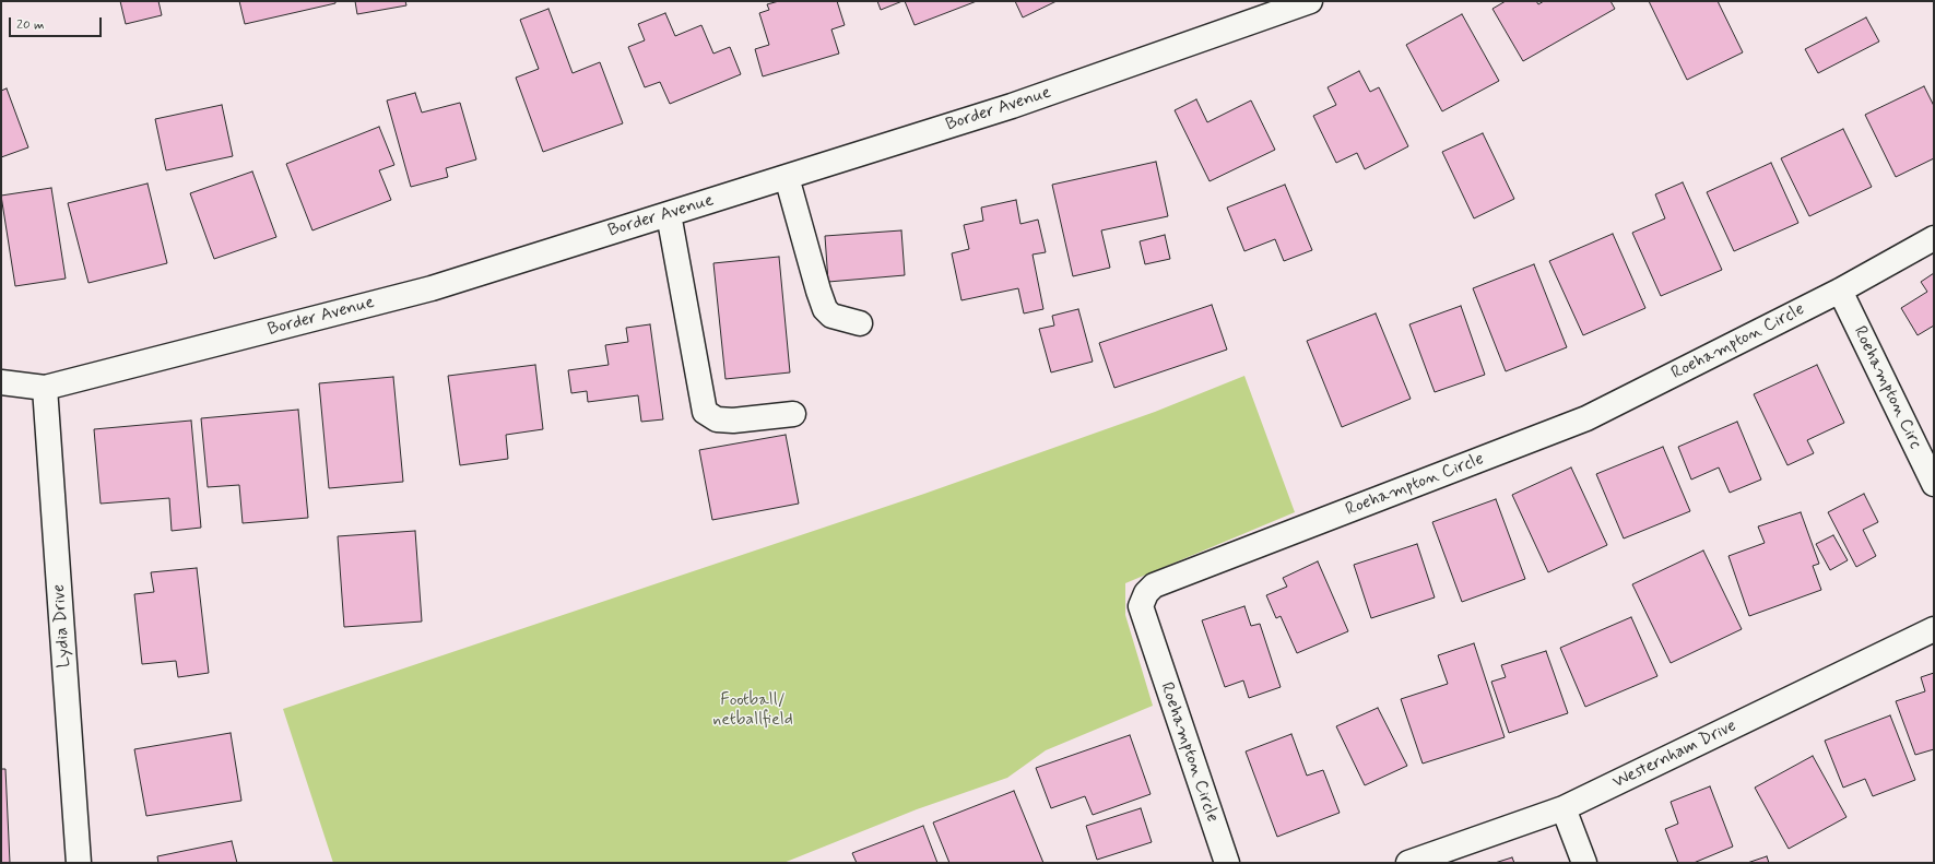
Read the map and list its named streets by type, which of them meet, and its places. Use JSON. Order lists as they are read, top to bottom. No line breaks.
{"streets":{"street":["Border Avenue","Roehampton Circle","Roehampton Circ","Lydia Drive","Westernham Drive"]},"crossings":[["Border Avenue","Lydia Drive"],["Roehampton Circle","Roehampton Circ"]],"parks":["Football/ netballfield"],"scale_bar":"20 m"}
